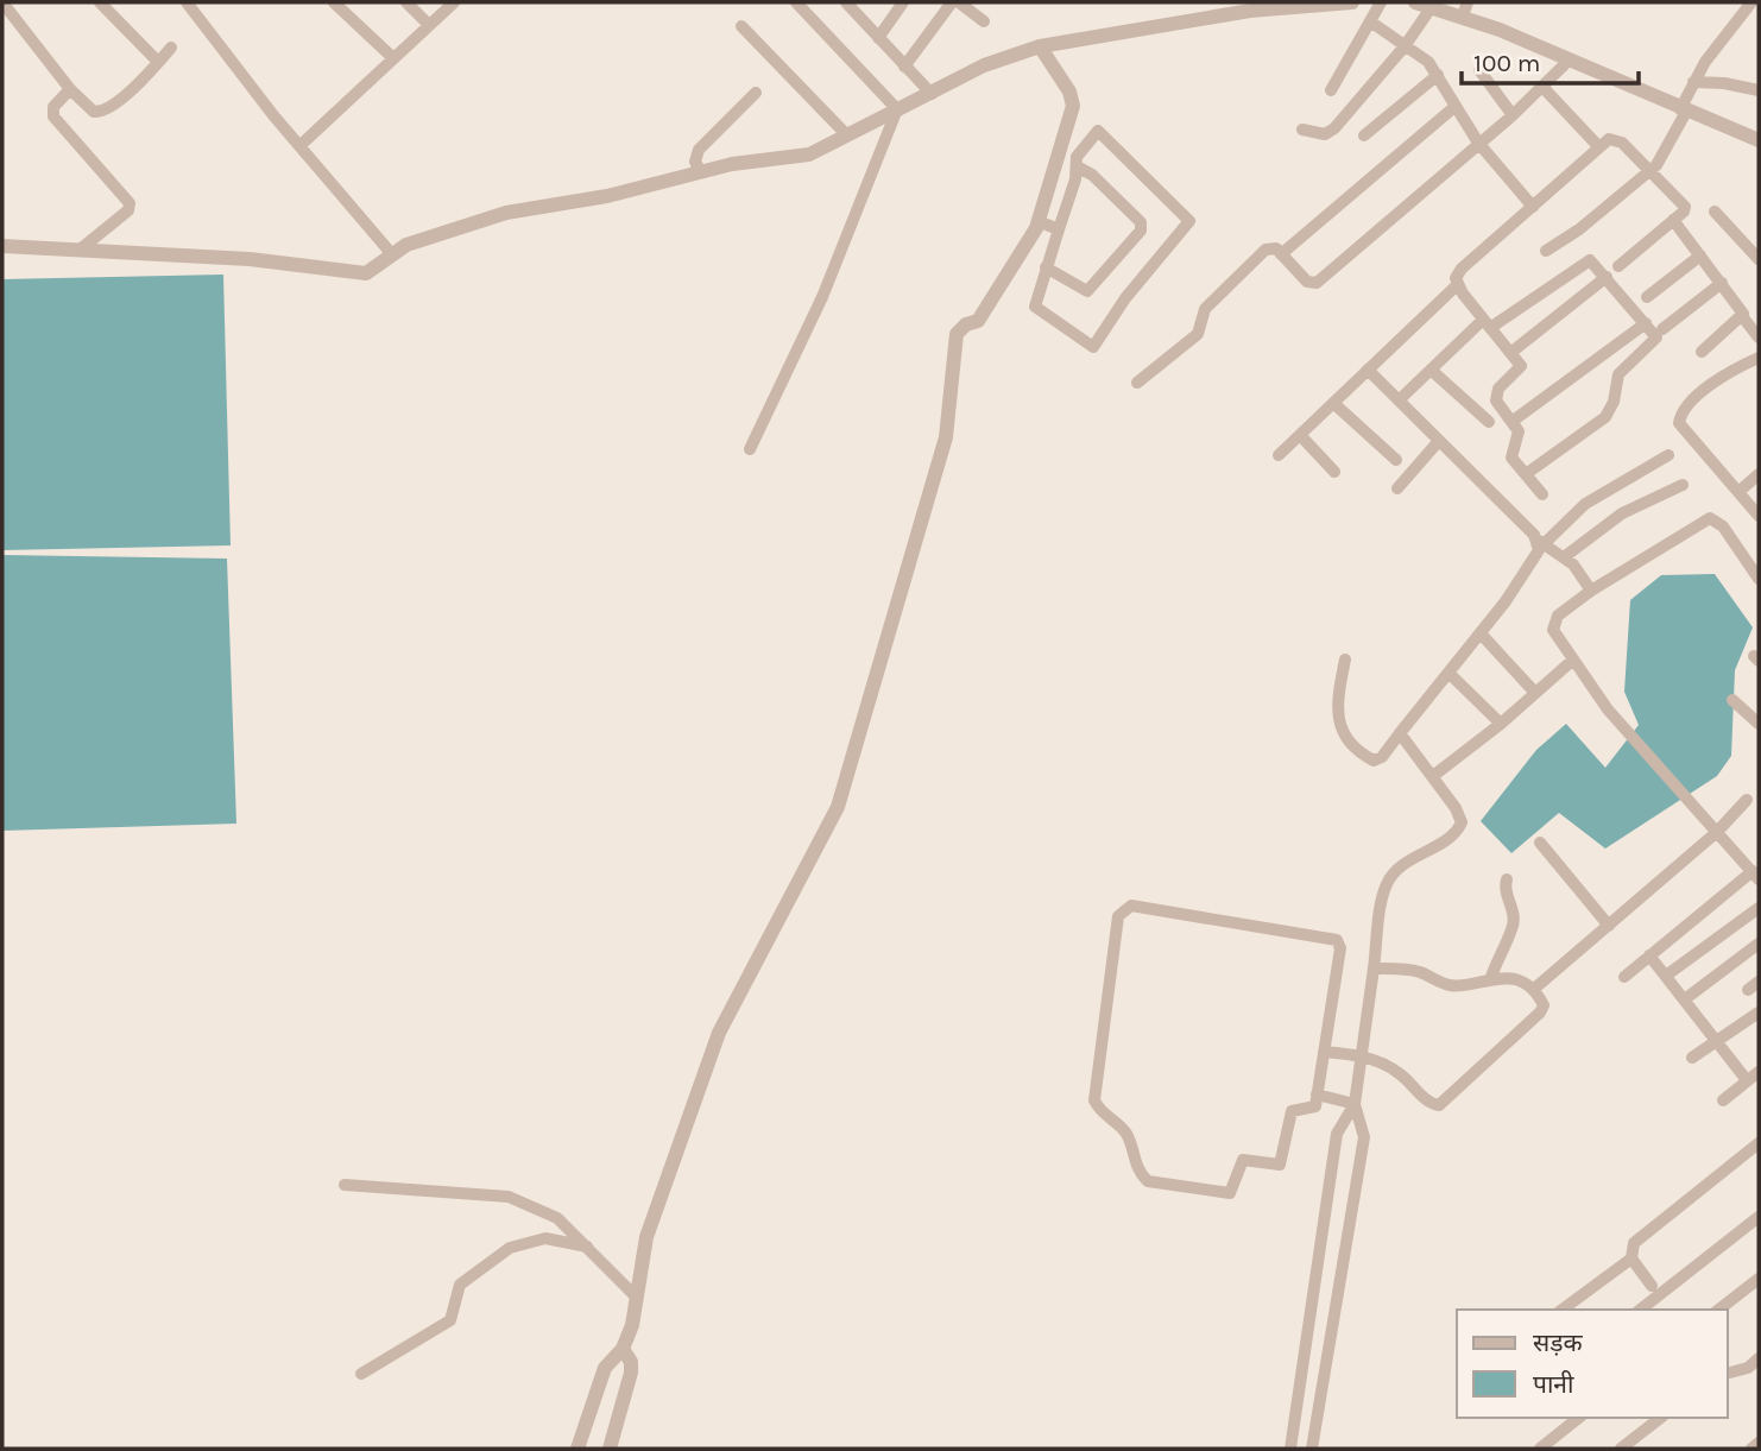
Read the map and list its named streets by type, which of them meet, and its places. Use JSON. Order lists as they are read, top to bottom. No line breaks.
{"legend":["सड़क","पानी"],"scale_bar":"100 m"}
